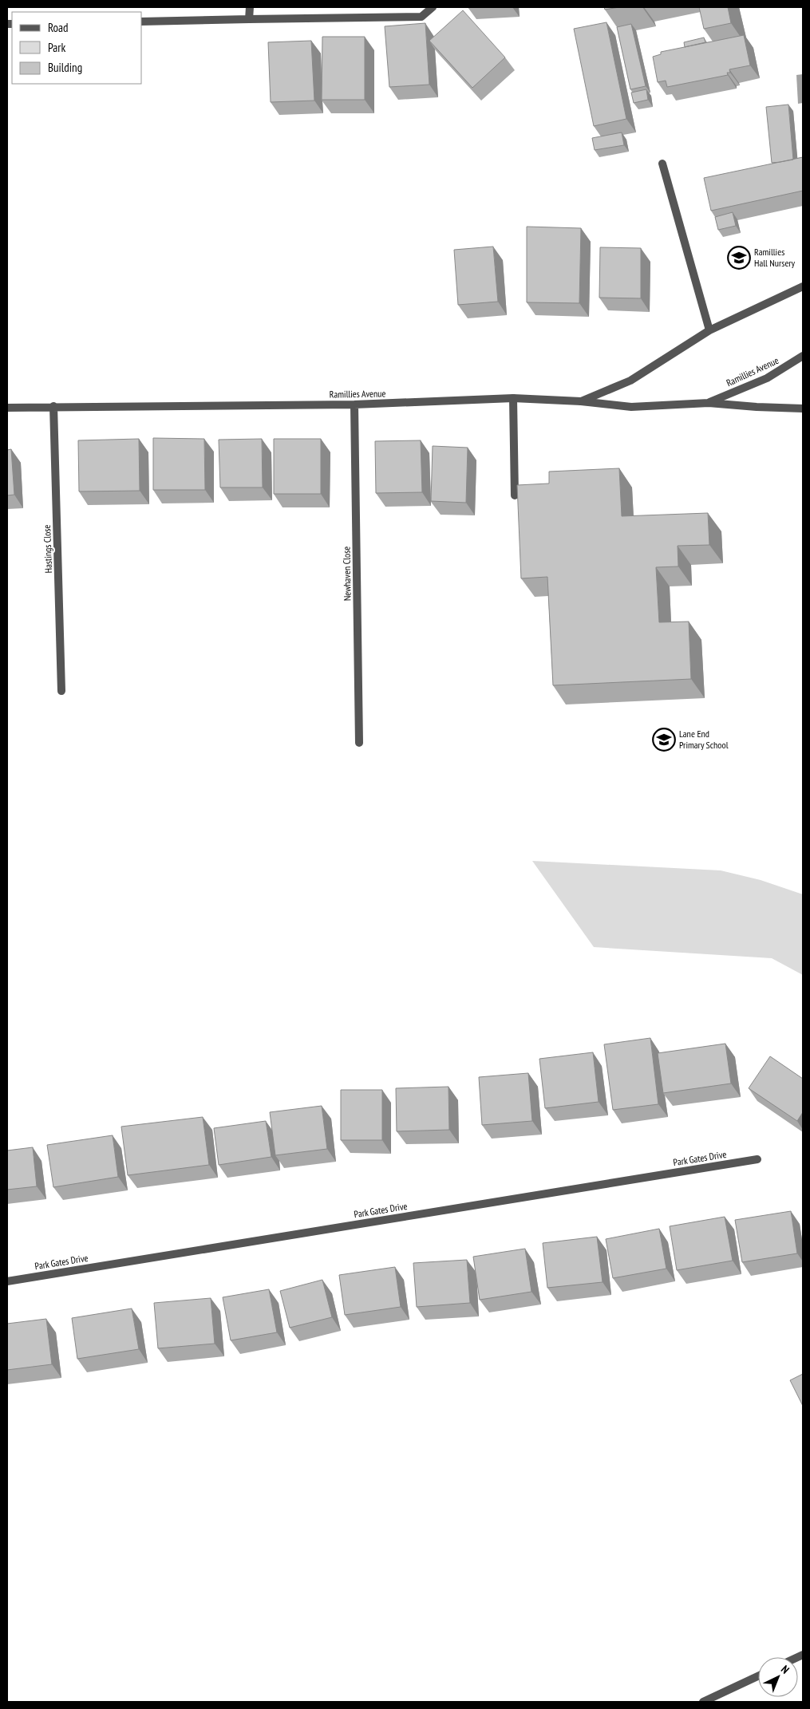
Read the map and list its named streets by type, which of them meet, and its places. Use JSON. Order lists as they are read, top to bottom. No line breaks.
{"streets":{"street":["Ramillies Avenue","Hastings Close","Newhaven Close","Park Gates Drive"]},"crossings":[["Ramillies Avenue","Hastings Close"],["Ramillies Avenue","Newhaven Close"]],"places":{"school or university":["Ramillies Hall Nursery","Lane End Primary School"]},"legend":["Road","Park","Building"],"north":"top right"}
